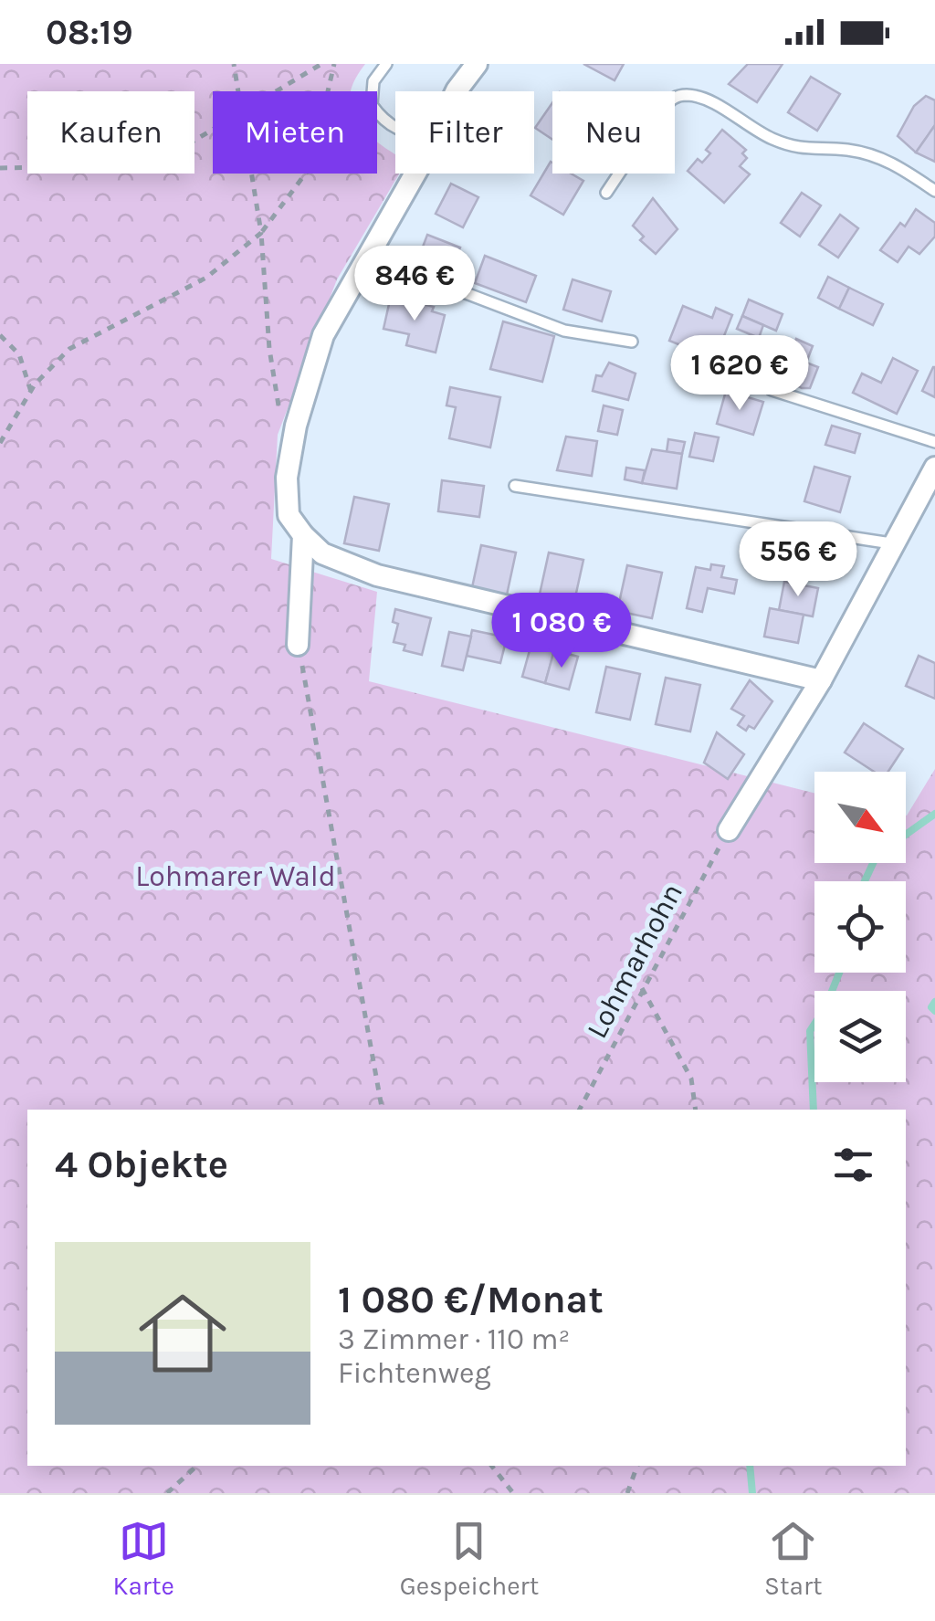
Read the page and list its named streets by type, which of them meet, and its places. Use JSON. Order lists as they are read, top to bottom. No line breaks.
{"streets":{"path":["Lohmarhohn"]},"parks":["Lohmarer Wald"],"north":"bottom right","page":{"status":"08:19","chip":["Kaufen","Mieten","Filter","Neu"],"price":["846 €","1 620 €","556 €","1 080 €"],"heading":"4 Objekte","list":[{"name":"1 080 €/Monat","note":"3 Zimmer · 110 m² · Fichtenweg"}],"tabs":["Karte","Gespeichert","Start"]}}
